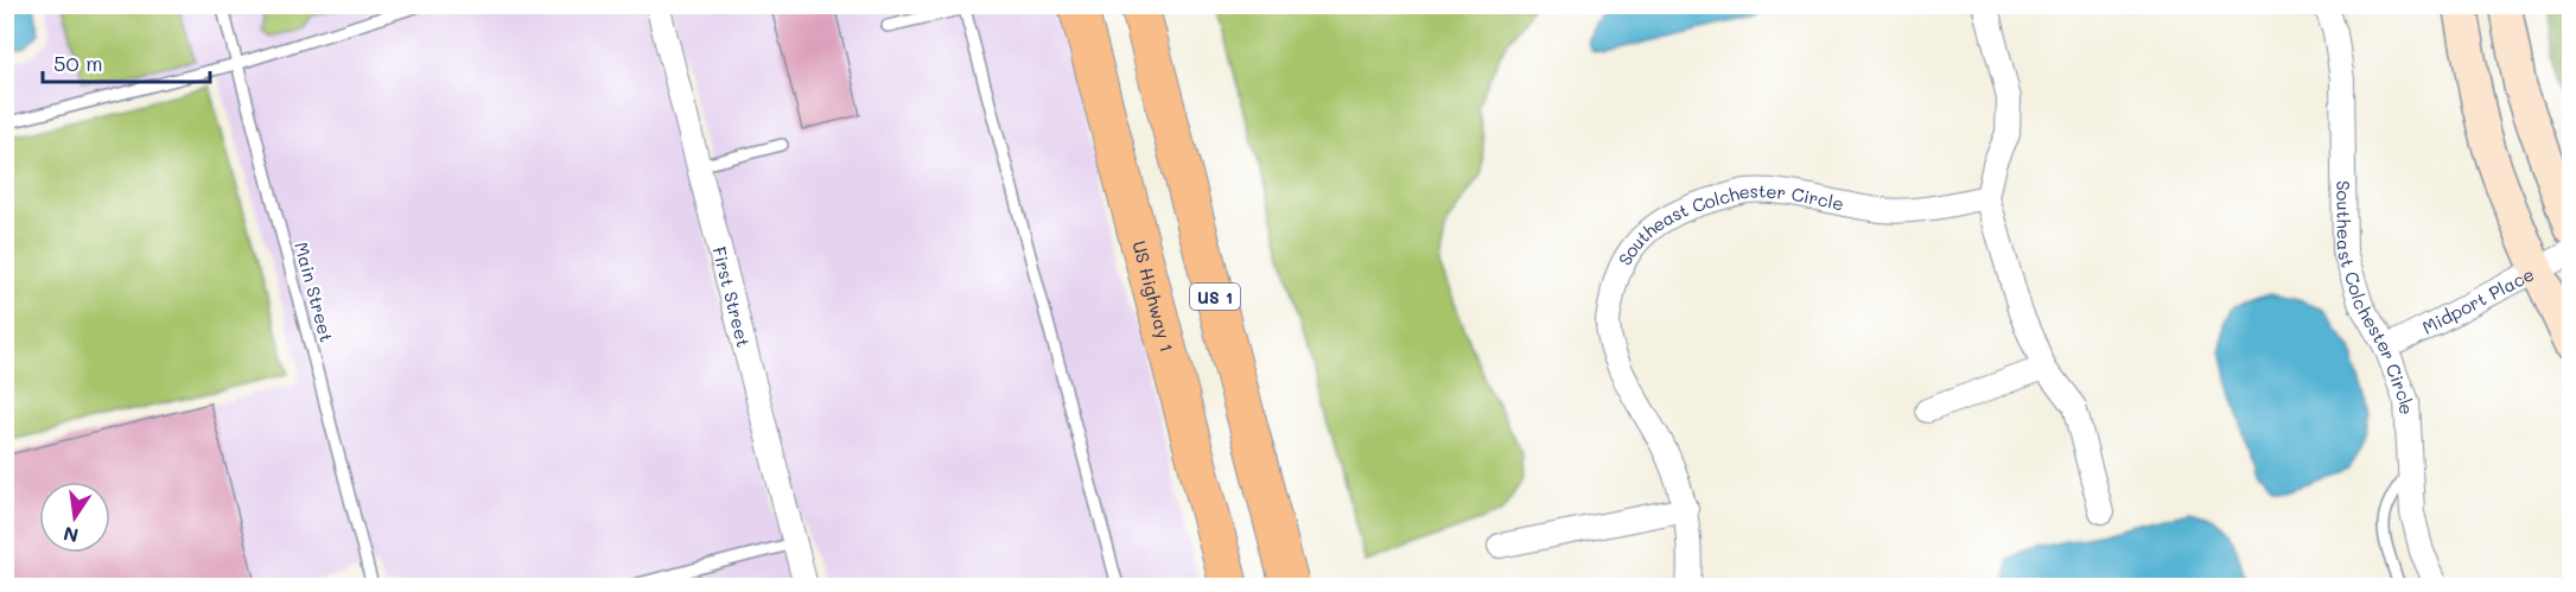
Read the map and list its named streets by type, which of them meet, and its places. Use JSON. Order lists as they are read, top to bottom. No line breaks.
{"streets":{"main road":["US Highway 1","US 1"],"street":["Southeast Colchester Circle","First Street","Midport Place"],"lane":["Main Street"]},"crossings":[["Southeast Colchester Circle","Midport Place"]],"scale_bar":"50 m","north":"bottom"}
